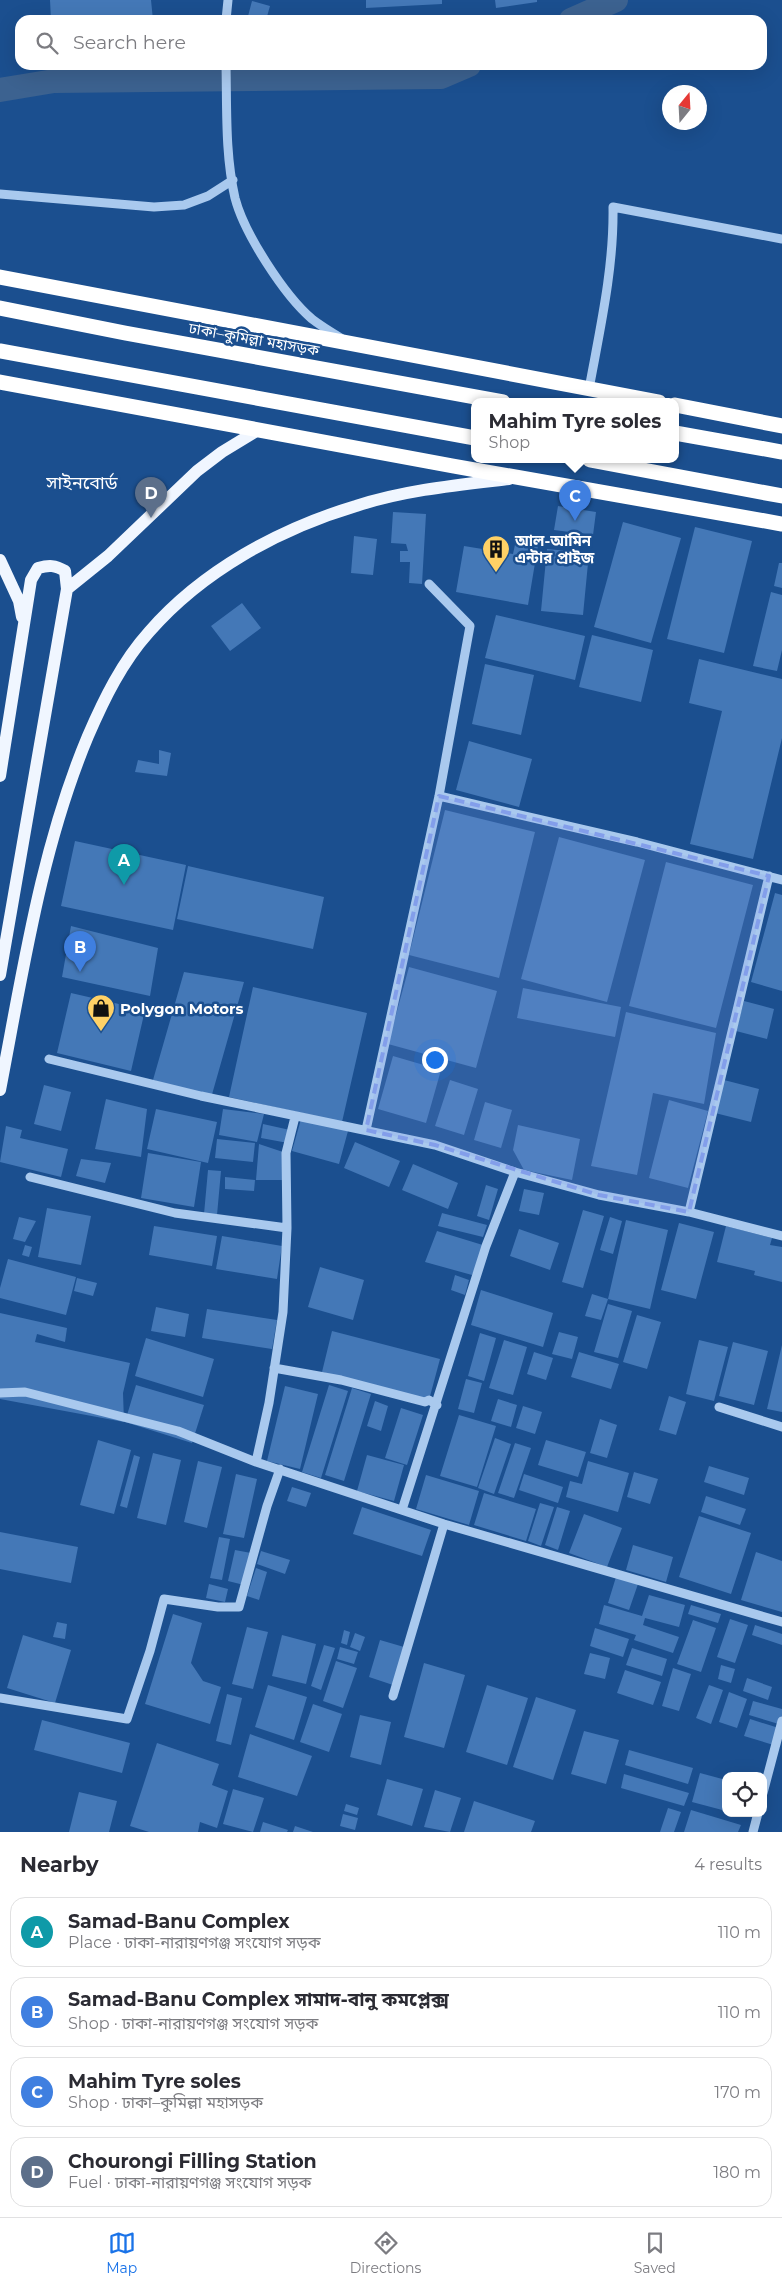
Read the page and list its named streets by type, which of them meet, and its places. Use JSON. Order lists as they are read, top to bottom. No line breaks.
{"streets":{"highway":["ঢাকা–কুমিল্লা মহাসড়ক"]},"districts":["সাইনবোর্ড"],"places":{"building":["আল-আমিন এন্টার প্রাইজ"],"shop":["Polygon Motors"]},"north":"top","page":{"search":"Search here","popup":["Mahim Tyre soles","Shop"],"pins":["D","C","A","B"],"heading":["Nearby","4 results"],"list":[{"mark":"A","name":"Samad-Banu Complex","note":"Place · ঢাকা-নারায়ণগঞ্জ সংযোগ সড়ক","value":"110 m"},{"mark":"B","name":"Samad-Banu Complex সামাদ-বানু কমপ্লেক্স","note":"Shop · ঢাকা-নারায়ণগঞ্জ সংযোগ সড়ক","value":"110 m"},{"mark":"C","name":"Mahim Tyre soles","note":"Shop · ঢাকা–কুমিল্লা মহাসড়ক","value":"170 m"},{"mark":"D","name":"Chourongi Filling Station","note":"Fuel · ঢাকা-নারায়ণগঞ্জ সংযোগ সড়ক","value":"180 m"}],"nav":["Map","Directions","Saved"]}}
